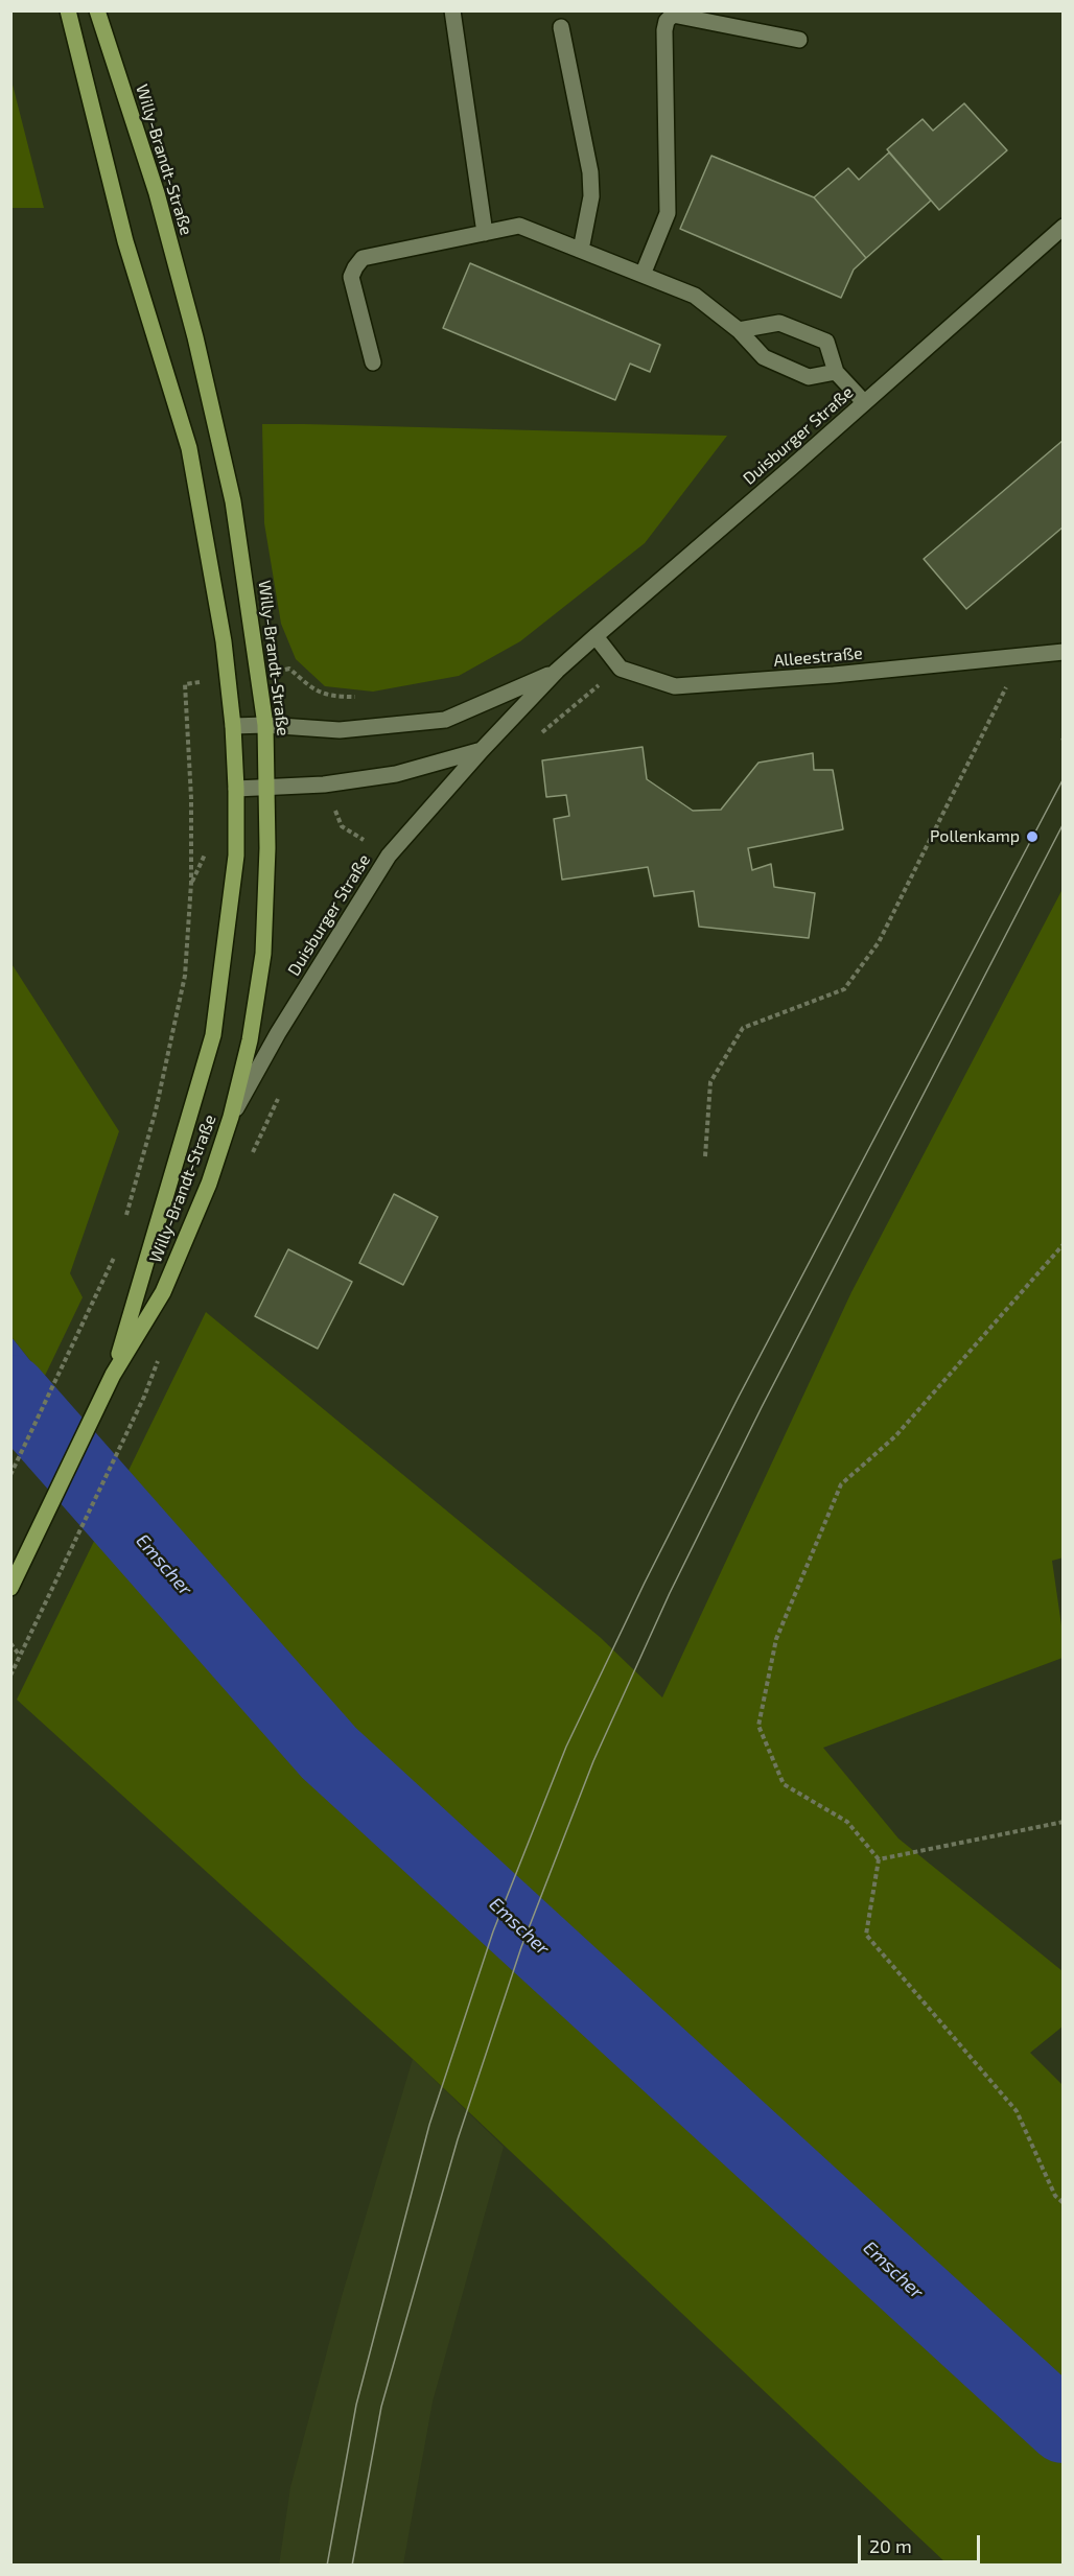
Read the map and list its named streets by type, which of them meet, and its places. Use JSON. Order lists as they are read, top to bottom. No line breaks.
{"streets":{"main road":["Willy-Brandt-Straße"],"street":["Duisburger Straße","Alleestraße"]},"crossings":[["Willy-Brandt-Straße","Duisburger Straße"],["Duisburger Straße","Alleestraße"]],"water":["Emscher"],"places":["Pollenkamp"],"scale_bar":"20 m"}
